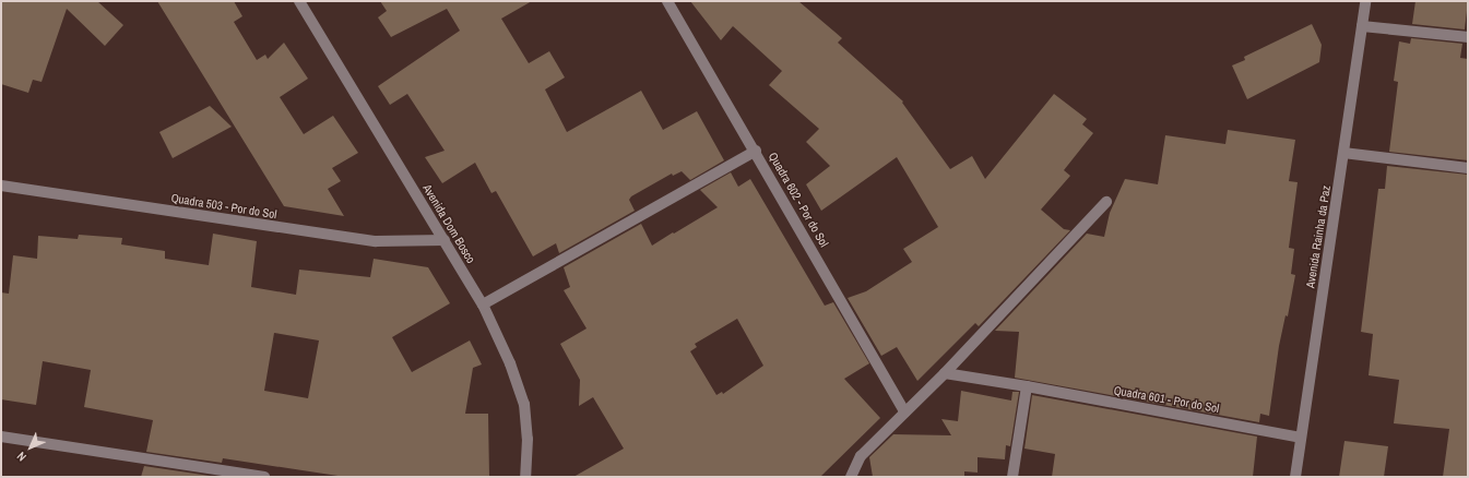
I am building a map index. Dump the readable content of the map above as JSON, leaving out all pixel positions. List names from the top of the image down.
{
  "streets": {
    "street": [
      "Quadra 602 - Por do Sol",
      "Quadra 503 - Por do Sol",
      "Avenida Dom Bosco",
      "Avenida Rainha da Paz",
      "Quadra 601 - Por do Sol"
    ]
  },
  "crossings": [
    ["Quadra 503 - Por do Sol", "Avenida Dom Bosco"],
    ["Avenida Rainha da Paz", "Quadra 601 - Por do Sol"]
  ],
  "north": "bottom left"
}
